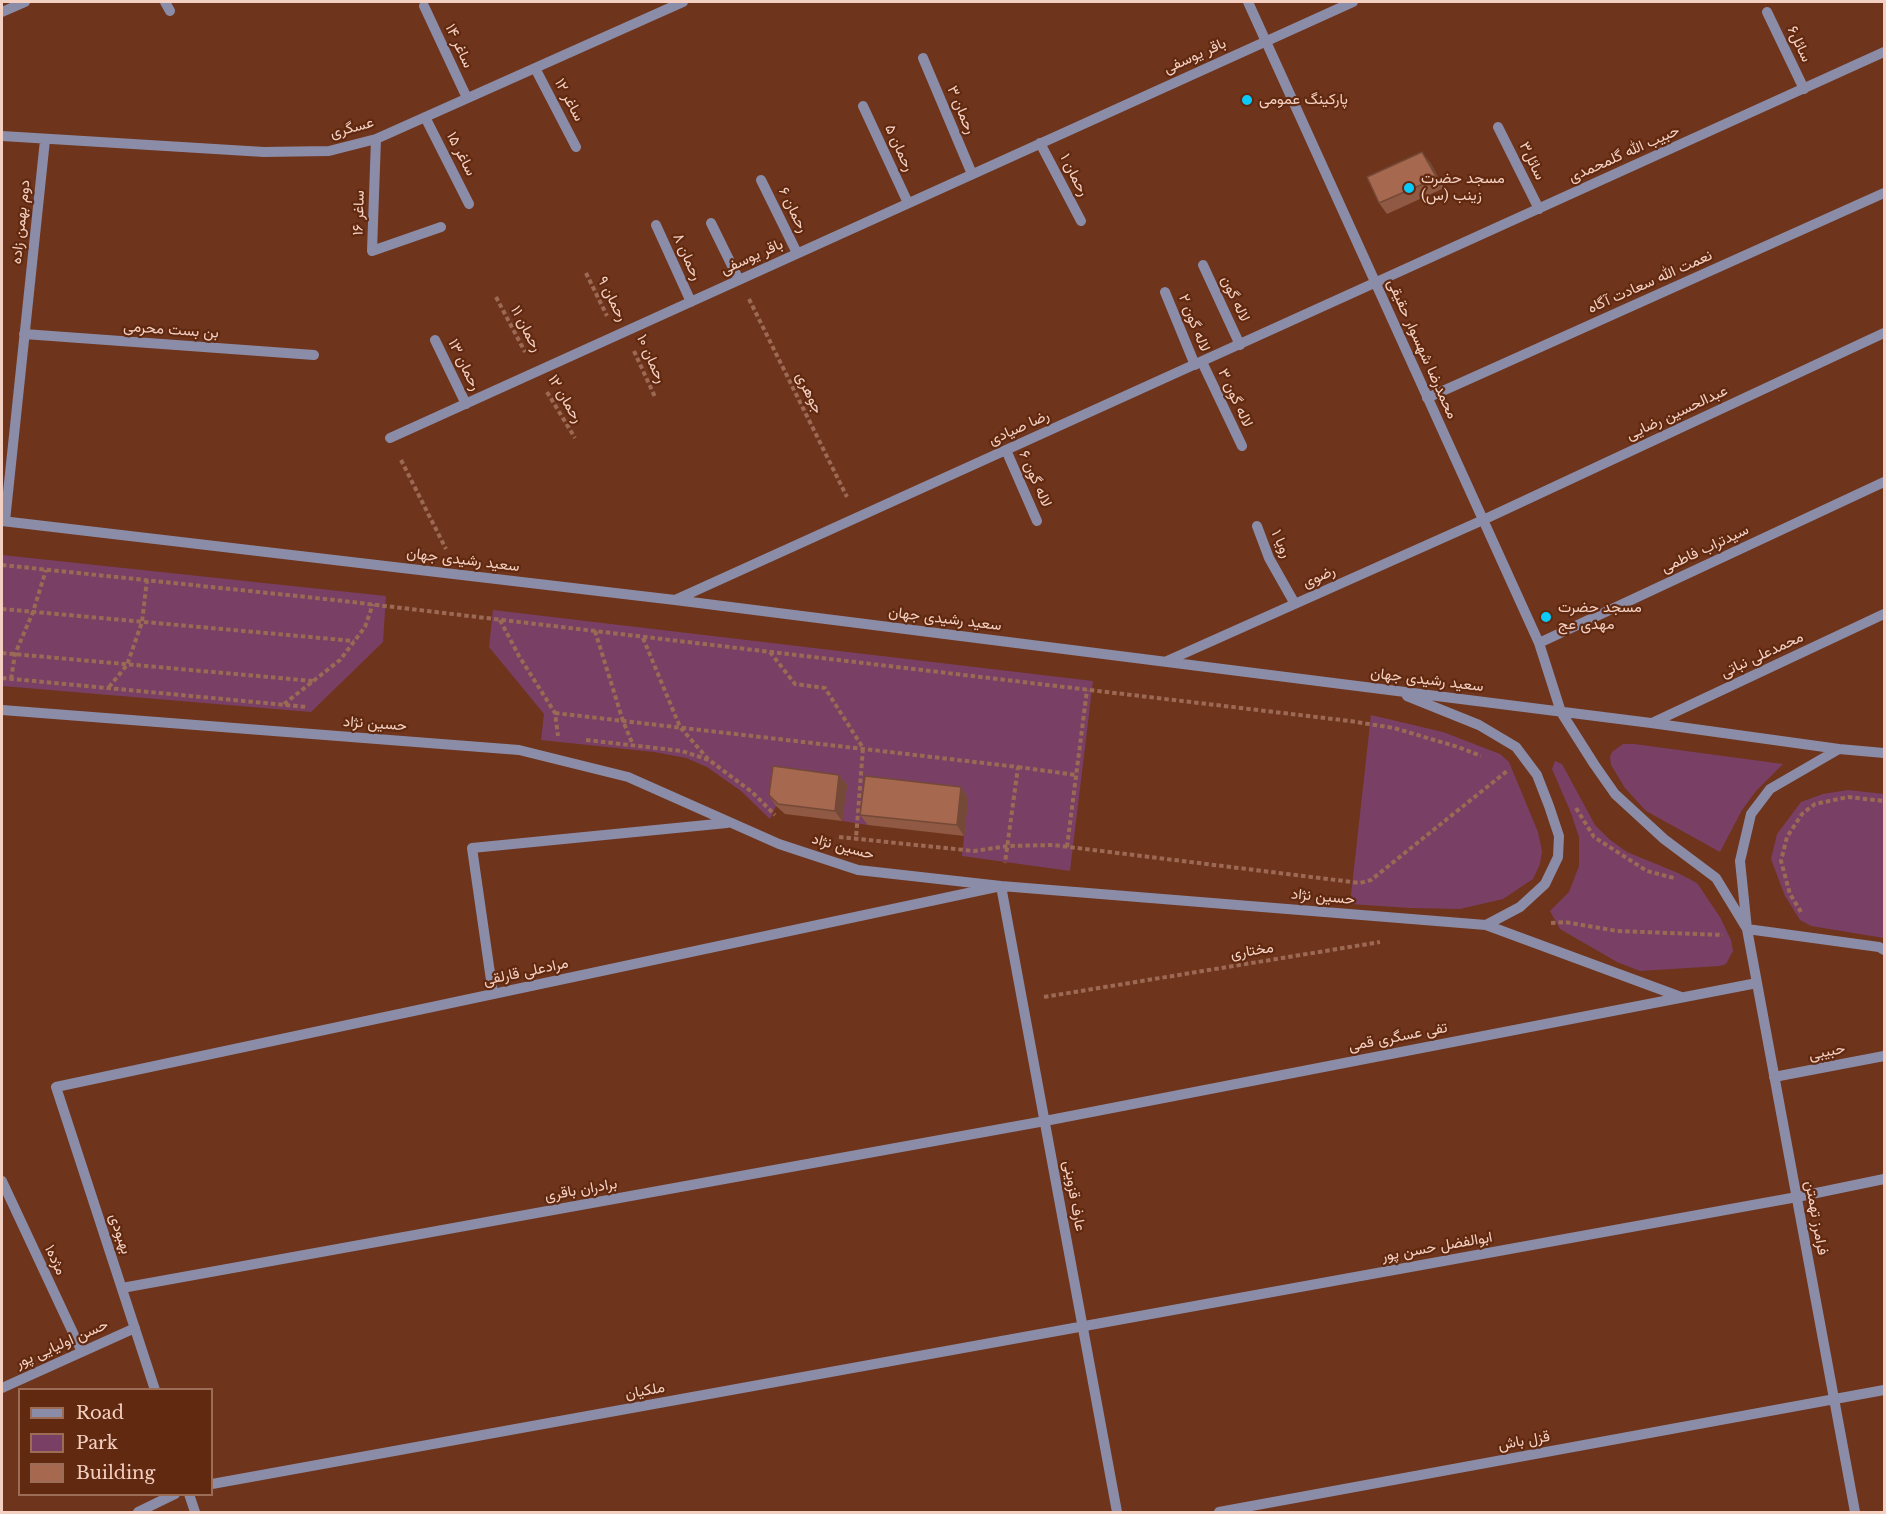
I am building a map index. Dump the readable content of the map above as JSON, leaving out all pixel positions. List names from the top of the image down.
{
  "streets": {
    "street": [
      "سائل۶",
      "ساغر ۱۴",
      "باقر یوسفی",
      "ساغر ۱۲",
      "رحمان ۳",
      "عسگری",
      "رحمان ۵",
      "ساغر ۱۵",
      "حبیب الله گلمحمدی",
      "سائل۳",
      "رحمان ۱",
      "رحمان ۶",
      "ساغر ۱۶",
      "دوم بهمن زاده",
      "رحمان ۸",
      "نعمت الله سعادت آگاه",
      "لاله گون",
      "لاله گون ۲",
      "بن بست محرمی",
      "محمدرضا شهسوار حقیقی",
      "رحمان ۱۳",
      "لاله گون ۳",
      "عبدالحسین رضایی",
      "رضا صیادی",
      "لاله گون ۶",
      "رویا ۱",
      "سیدتراب فاطمی",
      "سعید رشیدی جهان",
      "رضوی",
      "محمدعلی نباتی",
      "حسین نژاد",
      "مرادعلی قارلقی",
      "تفی عسگری قمی",
      "حبیبی",
      "برادران باقری",
      "عارف قزوینی",
      "فرامرز تهمتن",
      "بهبودی",
      "ابوالفضل حسن پور",
      "مژده۱",
      "حسن اولیایی پور",
      "ملکیان",
      "قزل باش"
    ],
    "path": [
      "رحمان ۹",
      "رحمان ۱۱",
      "رحمان ۱۰",
      "جوهری",
      "رحمان ۱۲",
      "مختاری"
    ]
  },
  "crossings": [
    ["سائل۶", "حبیب الله گلمحمدی"],
    ["ساغر ۱۴", "عسگری"],
    ["باقر یوسفی", "رحمان ۳"],
    ["باقر یوسفی", "رحمان ۵"],
    ["باقر یوسفی", "رحمان ۱"],
    ["باقر یوسفی", "رحمان ۶"],
    ["باقر یوسفی", "رحمان ۸"],
    ["باقر یوسفی", "رحمان ۹"],
    ["باقر یوسفی", "رحمان ۱۱"],
    ["باقر یوسفی", "محمدرضا شهسوار حقیقی"],
    ["باقر یوسفی", "رحمان ۱۰"],
    ["باقر یوسفی", "رحمان ۱۳"],
    ["باقر یوسفی", "جوهری"],
    ["باقر یوسفی", "رحمان ۱۲"],
    ["ساغر ۱۲", "عسگری"],
    ["عسگری", "ساغر ۱۵"],
    ["عسگری", "ساغر ۱۶"],
    ["عسگری", "دوم بهمن زاده"],
    ["حبیب الله گلمحمدی", "سائل۳"],
    ["حبیب الله گلمحمدی", "محمدرضا شهسوار حقیقی"],
    ["حبیب الله گلمحمدی", "رضا صیادی"],
    ["دوم بهمن زاده", "بن بست محرمی"],
    ["دوم بهمن زاده", "سعید رشیدی جهان"],
    ["نعمت الله سعادت آگاه", "محمدرضا شهسوار حقیقی"],
    ["رحمان ۹", "رحمان ۱۰"],
    ["لاله گون", "رضا صیادی"],
    ["لاله گون ۲", "لاله گون ۳"],
    ["لاله گون ۲", "رضا صیادی"],
    ["رحمان ۱۱", "رحمان ۱۲"],
    ["محمدرضا شهسوار حقیقی", "عبدالحسین رضایی"],
    ["محمدرضا شهسوار حقیقی", "رضا صیادی"],
    ["محمدرضا شهسوار حقیقی", "سیدتراب فاطمی"],
    ["محمدرضا شهسوار حقیقی", "سعید رشیدی جهان"],
    ["محمدرضا شهسوار حقیقی", "رضوی"],
    ["محمدرضا شهسوار حقیقی", "فرامرز تهمتن"],
    ["جوهری", "رضا صیادی"],
    ["لاله گون ۳", "رضا صیادی"],
    ["عبدالحسین رضایی", "رضوی"],
    ["رضا صیادی", "لاله گون ۶"],
    ["رضا صیادی", "سعید رشیدی جهان"],
    ["رویا ۱", "رضوی"],
    ["سعید رشیدی جهان", "رضوی"],
    ["سعید رشیدی جهان", "محمدعلی نباتی"],
    ["سعید رشیدی جهان", "فرامرز تهمتن"],
    ["حسین نژاد", "مرادعلی قارلقی"],
    ["حسین نژاد", "تفی عسگری قمی"],
    ["حسین نژاد", "عارف قزوینی"],
    ["مختاری", "عارف قزوینی"],
    ["مرادعلی قارلقی", "عارف قزوینی"],
    ["مرادعلی قارلقی", "بهبودی"],
    ["تفی عسگری قمی", "برادران باقری"],
    ["تفی عسگری قمی", "عارف قزوینی"],
    ["تفی عسگری قمی", "فرامرز تهمتن"],
    ["حبیبی", "فرامرز تهمتن"],
    ["برادران باقری", "عارف قزوینی"],
    ["برادران باقری", "بهبودی"],
    ["عارف قزوینی", "ابوالفضل حسن پور"],
    ["عارف قزوینی", "ملکیان"],
    ["فرامرز تهمتن", "ابوالفضل حسن پور"],
    ["فرامرز تهمتن", "قزل باش"],
    ["بهبودی", "حسن اولیایی پور"],
    ["ابوالفضل حسن پور", "ملکیان"],
    ["مژده۱", "حسن اولیایی پور"]
  ],
  "places": ["پارکینگ عمومی", "مسجد حضرت زینب (س)", "مسجد حضرت مهدی عج"],
  "legend": ["Road", "Park", "Building"]
}
